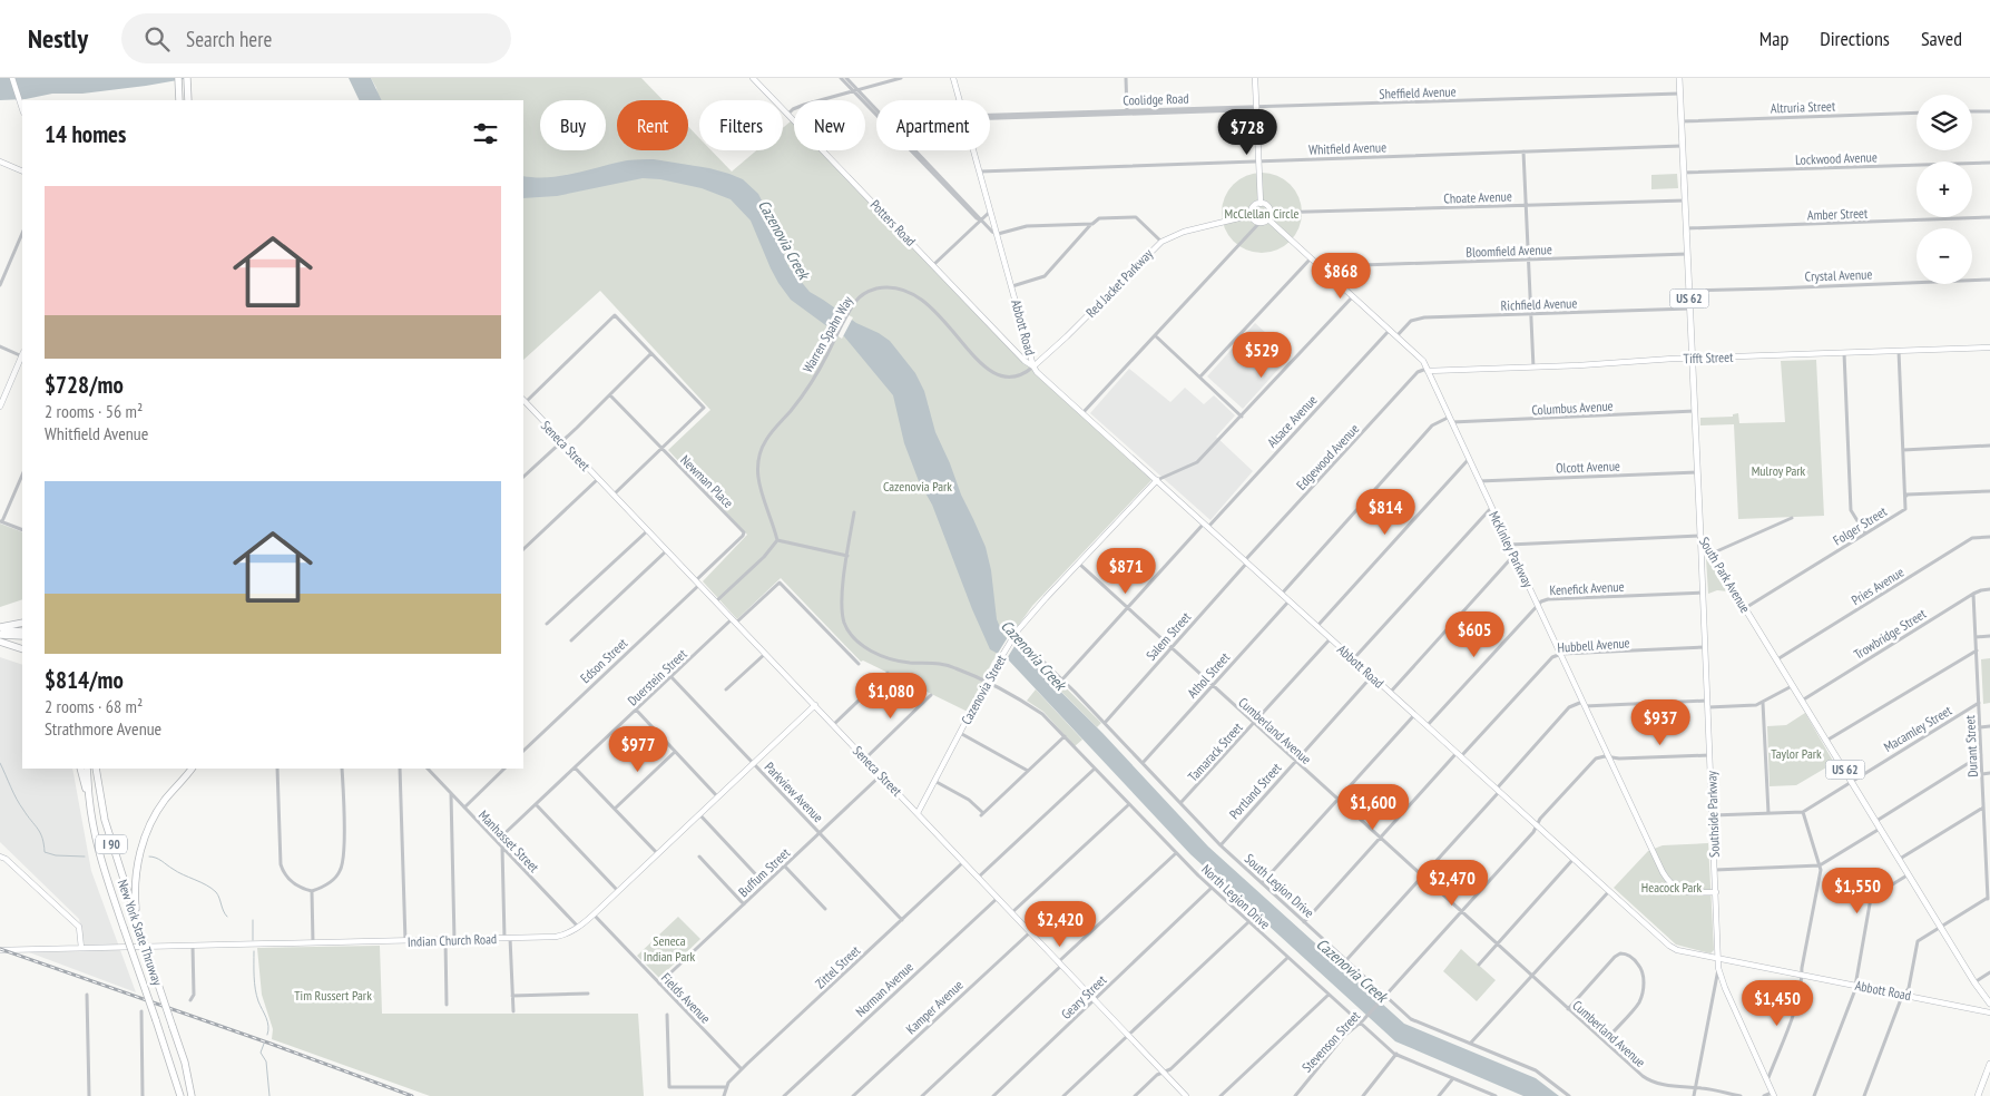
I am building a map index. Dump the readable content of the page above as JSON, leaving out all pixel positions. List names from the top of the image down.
{
  "streets": {
    "highway": ["I 90", "New York State Thruway"],
    "main road": ["US 62", "South Park Avenue"],
    "street": [
      "Sheffield Avenue",
      "Coolidge Road",
      "Altruria Street",
      "Whitfield Avenue",
      "Lockwood Avenue",
      "Choate Avenue",
      "Amber Street",
      "Potters Road",
      "Bloomfield Avenue",
      "Crystal Avenue",
      "Red Jacket Parkway",
      "Richfield Avenue",
      "Abbott Road",
      "Warren Spahn Way",
      "Tifft Street",
      "Columbus Avenue",
      "Alsace Avenue",
      "Seneca Street",
      "Edgewood Avenue",
      "Olcott Avenue",
      "Newman Place",
      "Folger Street",
      "McKinley Parkway",
      "Pries Avenue",
      "Kenefick Avenue",
      "Trowbridge Street",
      "Salem Street",
      "Hubbell Avenue",
      "Edson Street",
      "Athol Street",
      "Duerstein Street",
      "Cazenovia Street",
      "Macamley Street",
      "Cumberland Avenue",
      "Durant Street",
      "Tamarack Street",
      "Portland Street",
      "Parkview Avenue",
      "Southside Parkway",
      "Manhasset Street",
      "Buffum Street",
      "South Legion Drive",
      "North Legion Drive",
      "Indian Church Road",
      "Zittel Street",
      "Norman Avenue",
      "Geary Street",
      "Fields Avenue",
      "Kamper Avenue",
      "Stevenson Street"
    ]
  },
  "crossings": [
    ["Sheffield Avenue", "Coolidge Road"],
    ["Sheffield Avenue", "South Park Avenue"],
    ["Altruria Street", "South Park Avenue"],
    ["Whitfield Avenue", "Abbott Road"],
    ["Whitfield Avenue", "South Park Avenue"],
    ["Lockwood Avenue", "South Park Avenue"],
    ["Choate Avenue", "Red Jacket Parkway"],
    ["Choate Avenue", "McKinley Parkway"],
    ["Choate Avenue", "South Park Avenue"],
    ["Amber Street", "South Park Avenue"],
    ["Potters Road", "Red Jacket Parkway"],
    ["Potters Road", "Abbott Road"],
    ["Potters Road", "Warren Spahn Way"],
    ["Bloomfield Avenue", "McKinley Parkway"],
    ["Bloomfield Avenue", "South Park Avenue"],
    ["Crystal Avenue", "South Park Avenue"],
    ["Red Jacket Parkway", "Abbott Road"],
    ["Red Jacket Parkway", "Warren Spahn Way"],
    ["Red Jacket Parkway", "McKinley Parkway"],
    ["Richfield Avenue", "McKinley Parkway"],
    ["Richfield Avenue", "South Park Avenue"],
    ["Abbott Road", "Warren Spahn Way"],
    ["Abbott Road", "Alsace Avenue"],
    ["Abbott Road", "Edgewood Avenue"],
    ["Abbott Road", "Kenefick Avenue"],
    ["Abbott Road", "Salem Street"],
    ["Abbott Road", "Hubbell Avenue"],
    ["Abbott Road", "Athol Street"],
    ["Abbott Road", "Cazenovia Street"],
    ["Abbott Road", "Tamarack Street"],
    ["Abbott Road", "Portland Street"],
    ["Abbott Road", "Southside Parkway"],
    ["Abbott Road", "Stevenson Street"],
    ["Tifft Street", "Edgewood Avenue"],
    ["Tifft Street", "McKinley Parkway"],
    ["Tifft Street", "South Park Avenue"],
    ["Columbus Avenue", "McKinley Parkway"],
    ["Columbus Avenue", "South Park Avenue"],
    ["Alsace Avenue", "McKinley Parkway"],
    ["Alsace Avenue", "Cumberland Avenue"],
    ["Alsace Avenue", "South Legion Drive"],
    ["Seneca Street", "Newman Place"],
    ["Seneca Street", "Edson Street"],
    ["Seneca Street", "Duerstein Street"],
    ["Seneca Street", "Cazenovia Street"],
    ["Seneca Street", "Buffum Street"],
    ["Seneca Street", "Indian Church Road"],
    ["Seneca Street", "Zittel Street"],
    ["Seneca Street", "Norman Avenue"],
    ["Seneca Street", "Geary Street"],
    ["Seneca Street", "Kamper Avenue"],
    ["Edgewood Avenue", "McKinley Parkway"],
    ["Edgewood Avenue", "Salem Street"],
    ["Olcott Avenue", "McKinley Parkway"],
    ["Olcott Avenue", "South Park Avenue"],
    ["Newman Place", "Edson Street"],
    ["Folger Street", "South Park Avenue"],
    ["McKinley Parkway", "Kenefick Avenue"],
    ["McKinley Parkway", "Hubbell Avenue"],
    ["McKinley Parkway", "Southside Parkway"],
    ["McKinley Parkway", "Stevenson Street"],
    ["South Park Avenue", "Pries Avenue"],
    ["South Park Avenue", "Trowbridge Street"],
    ["South Park Avenue", "Macamley Street"],
    ["South Park Avenue", "Southside Parkway"],
    ["Kenefick Avenue", "Southside Parkway"],
    ["Trowbridge Street", "Durant Street"],
    ["Salem Street", "Cumberland Avenue"],
    ["Salem Street", "South Legion Drive"],
    ["Hubbell Avenue", "Cumberland Avenue"],
    ["Hubbell Avenue", "Southside Parkway"],
    ["Hubbell Avenue", "South Legion Drive"],
    ["Athol Street", "Cumberland Avenue"],
    ["Athol Street", "South Legion Drive"],
    ["Duerstein Street", "Parkview Avenue"],
    ["Duerstein Street", "Manhasset Street"],
    ["Cazenovia Street", "Cumberland Avenue"],
    ["Cazenovia Street", "South Legion Drive"],
    ["Cazenovia Street", "North Legion Drive"],
    ["Macamley Street", "Durant Street"],
    ["Cumberland Avenue", "Tamarack Street"],
    ["Cumberland Avenue", "Portland Street"],
    ["Cumberland Avenue", "Stevenson Street"],
    ["Tamarack Street", "South Legion Drive"],
    ["Portland Street", "South Legion Drive"],
    ["Parkview Avenue", "Buffum Street"],
    ["Parkview Avenue", "Indian Church Road"],
    ["Parkview Avenue", "Zittel Street"],
    ["Manhasset Street", "Indian Church Road"],
    ["Buffum Street", "Fields Avenue"],
    ["South Legion Drive", "Stevenson Street"],
    ["North Legion Drive", "Geary Street"],
    ["North Legion Drive", "Stevenson Street"],
    ["Indian Church Road", "Fields Avenue"],
    ["Zittel Street", "Fields Avenue"]
  ],
  "water": ["Cazenovia Creek"],
  "parks": [
    "McClellan Circle",
    "Mulroy Park",
    "Cazenovia Park",
    "Taylor Park",
    "Heacock Park",
    "Seneca Indian Park",
    "Tim Russert Park"
  ],
  "page": {
    "header": "Nestly",
    "search": "Search here",
    "nav": ["Map", "Directions", "Saved"],
    "map_buttons": ["+", "−"],
    "chip": [
      "Buy",
      "Rent",
      "Filters",
      "New",
      "Apartment"
    ],
    "heading": "14 homes",
    "price": [
      "$728",
      "$868",
      "$529",
      "$814",
      "$871",
      "$605",
      "$1,080",
      "$937",
      "$977",
      "$1,600",
      "$2,470",
      "$1,550",
      "$2,420",
      "$1,450"
    ],
    "list": [
      {
        "name": "$728/mo",
        "note": "2 rooms · 56 m² · Whitfield Avenue"
      },
      {
        "name": "$814/mo",
        "note": "2 rooms · 68 m² · Strathmore Avenue"
      }
    ]
  }
}
